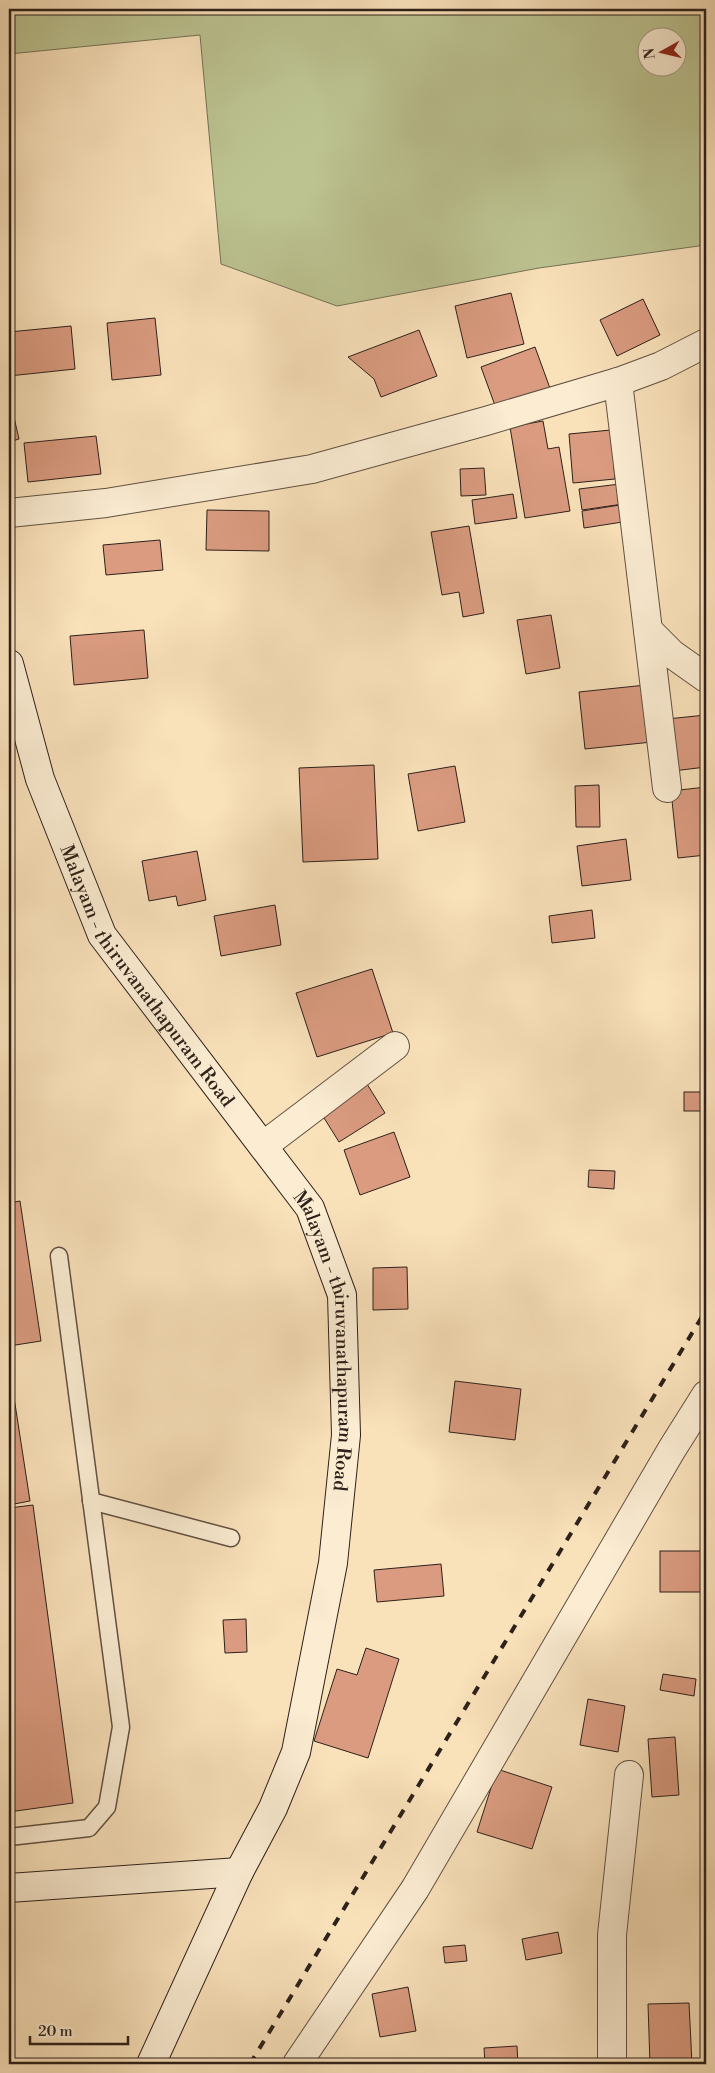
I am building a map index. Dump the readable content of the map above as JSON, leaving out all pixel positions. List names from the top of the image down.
{
  "streets": {
    "street": ["Malayam - thiruvanathapuram Road"]
  },
  "scale_bar": "20 m",
  "north": "left"
}
